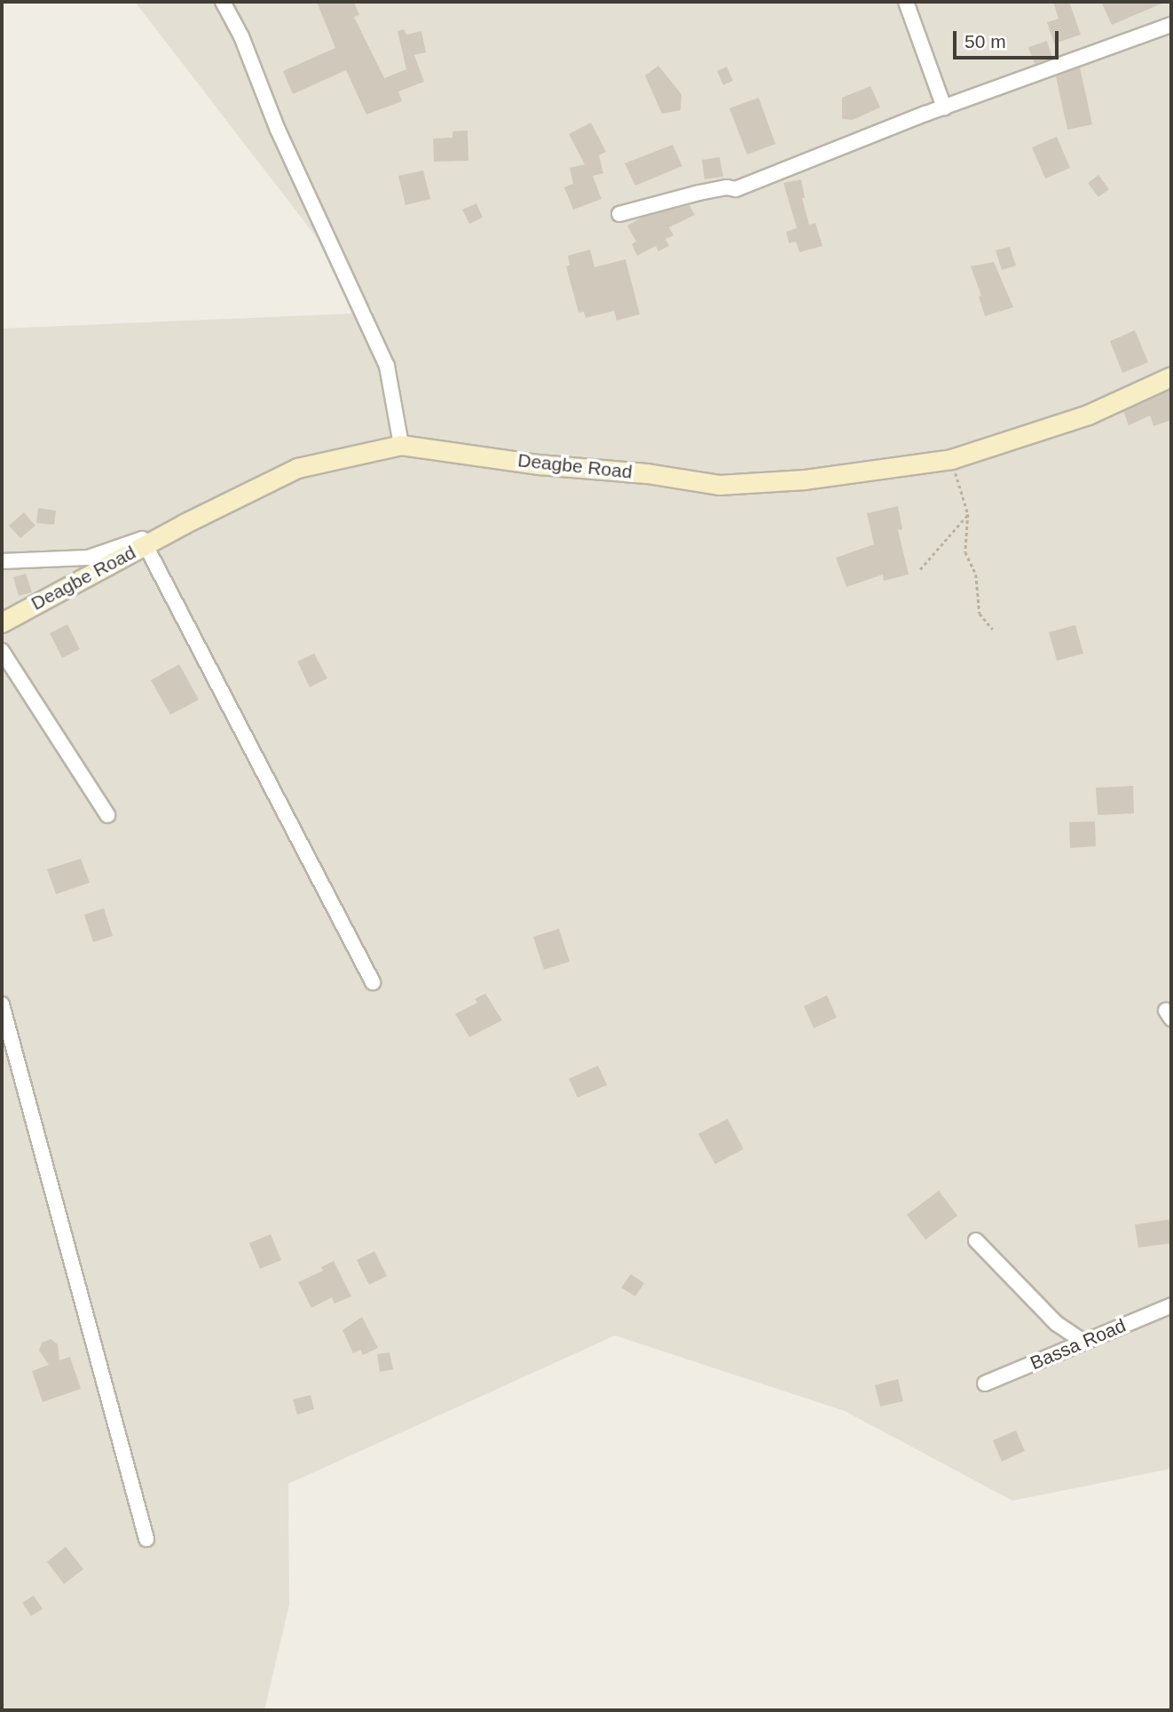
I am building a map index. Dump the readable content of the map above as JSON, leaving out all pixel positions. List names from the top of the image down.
{
  "streets": {
    "street": ["Deagbe Road", "Bassa Road"]
  },
  "scale_bar": "50 m"
}
